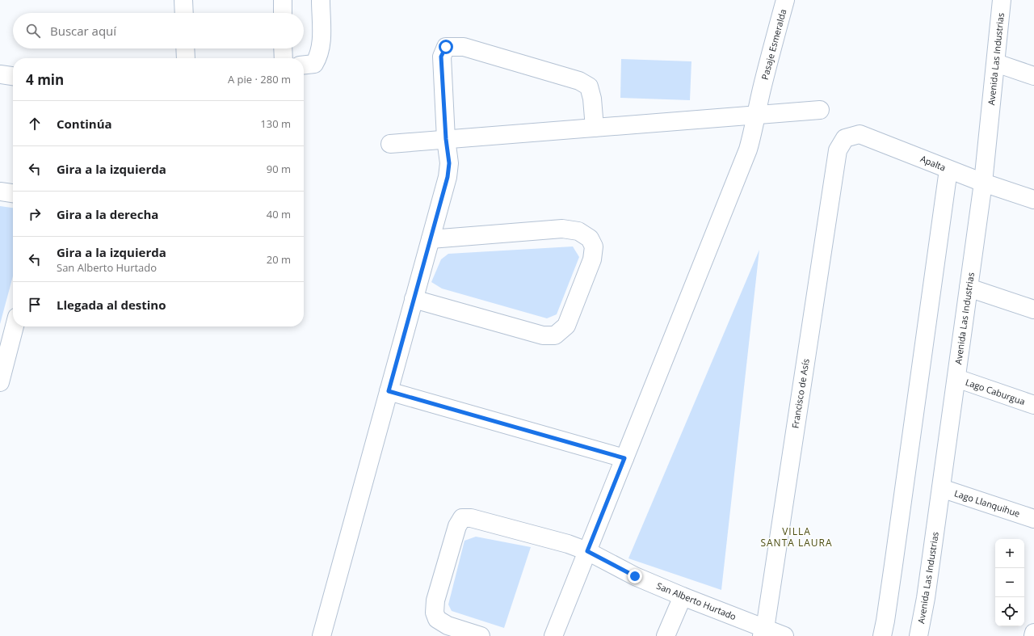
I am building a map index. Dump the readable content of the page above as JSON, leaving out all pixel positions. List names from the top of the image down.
{
  "streets": {
    "street": [
      "Pasaje Esmeralda",
      "Avenida Las Industrias",
      "Apalta",
      "Lago Caburgua",
      "Francisco de Asís",
      "Lago Llanquihue",
      "San Alberto Hurtado"
    ]
  },
  "crossings": [
    ["Pasaje Esmeralda", "San Alberto Hurtado"],
    ["Avenida Las Industrias", "Apalta"],
    ["Avenida Las Industrias", "Lago Caburgua"],
    ["Avenida Las Industrias", "Lago Llanquihue"],
    ["Apalta", "Francisco de Asís"],
    ["Francisco de Asís", "San Alberto Hurtado"]
  ],
  "districts": ["VILLA SANTA LAURA"],
  "page": {
    "search": "Buscar aquí",
    "heading": ["4 min", "A pie · 280 m"],
    "list": [
      ["Continúa", "130 m"],
      ["Gira a la izquierda", "90 m"],
      ["Gira a la derecha", "40 m"],
      ["Gira a la izquierda", "San Alberto Hurtado", "20 m"],
      "Llegada al destino"
    ],
    "map_buttons": ["+", "−"]
  }
}
